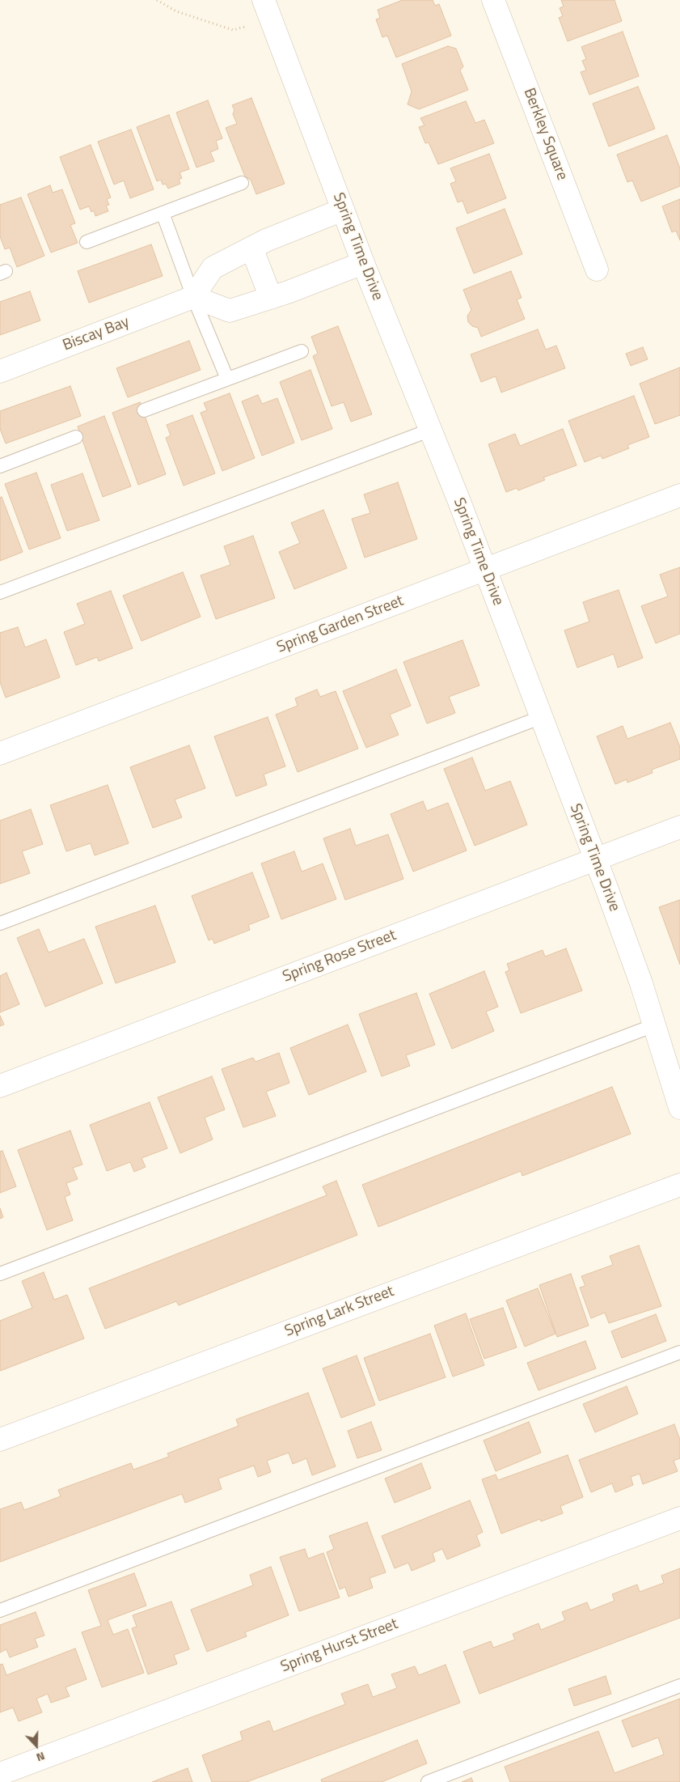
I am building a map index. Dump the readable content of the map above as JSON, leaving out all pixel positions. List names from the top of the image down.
{
  "streets": {
    "street": [
      "Berkley Square",
      "Spring Time Drive",
      "Biscay Bay",
      "Spring Garden Street",
      "Spring Rose Street",
      "Spring Lark Street",
      "Spring Hurst Street"
    ]
  },
  "crossings": [
    ["Spring Time Drive", "Spring Garden Street"],
    ["Spring Time Drive", "Spring Rose Street"]
  ],
  "north": "bottom"
}
